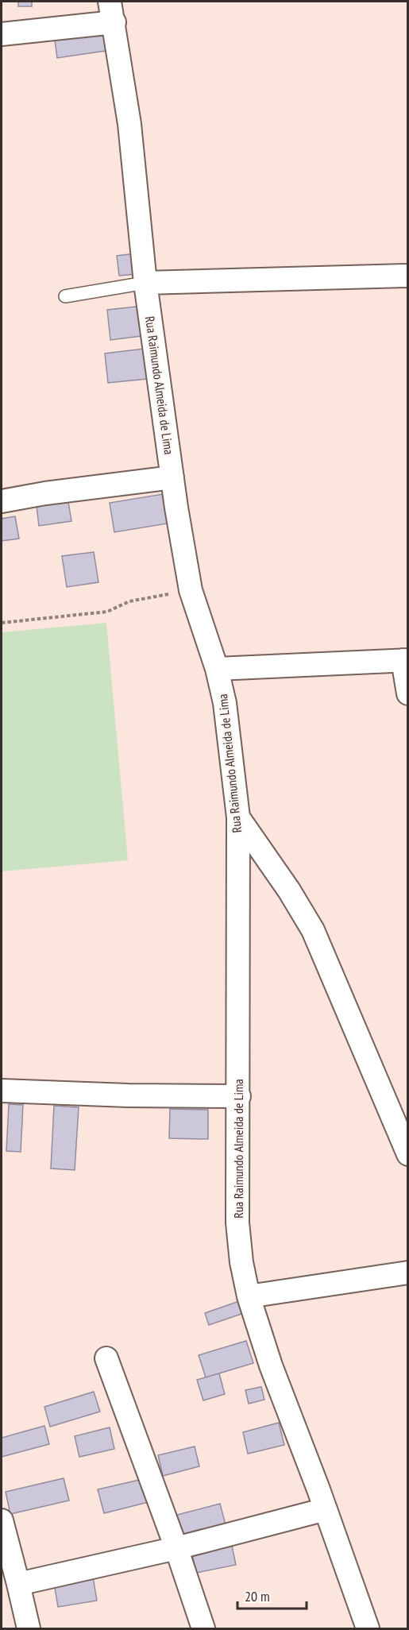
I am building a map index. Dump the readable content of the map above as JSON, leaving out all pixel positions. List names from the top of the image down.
{
  "streets": {
    "street": ["Rua Raimundo Almeida de Lima"]
  },
  "scale_bar": "20 m"
}
